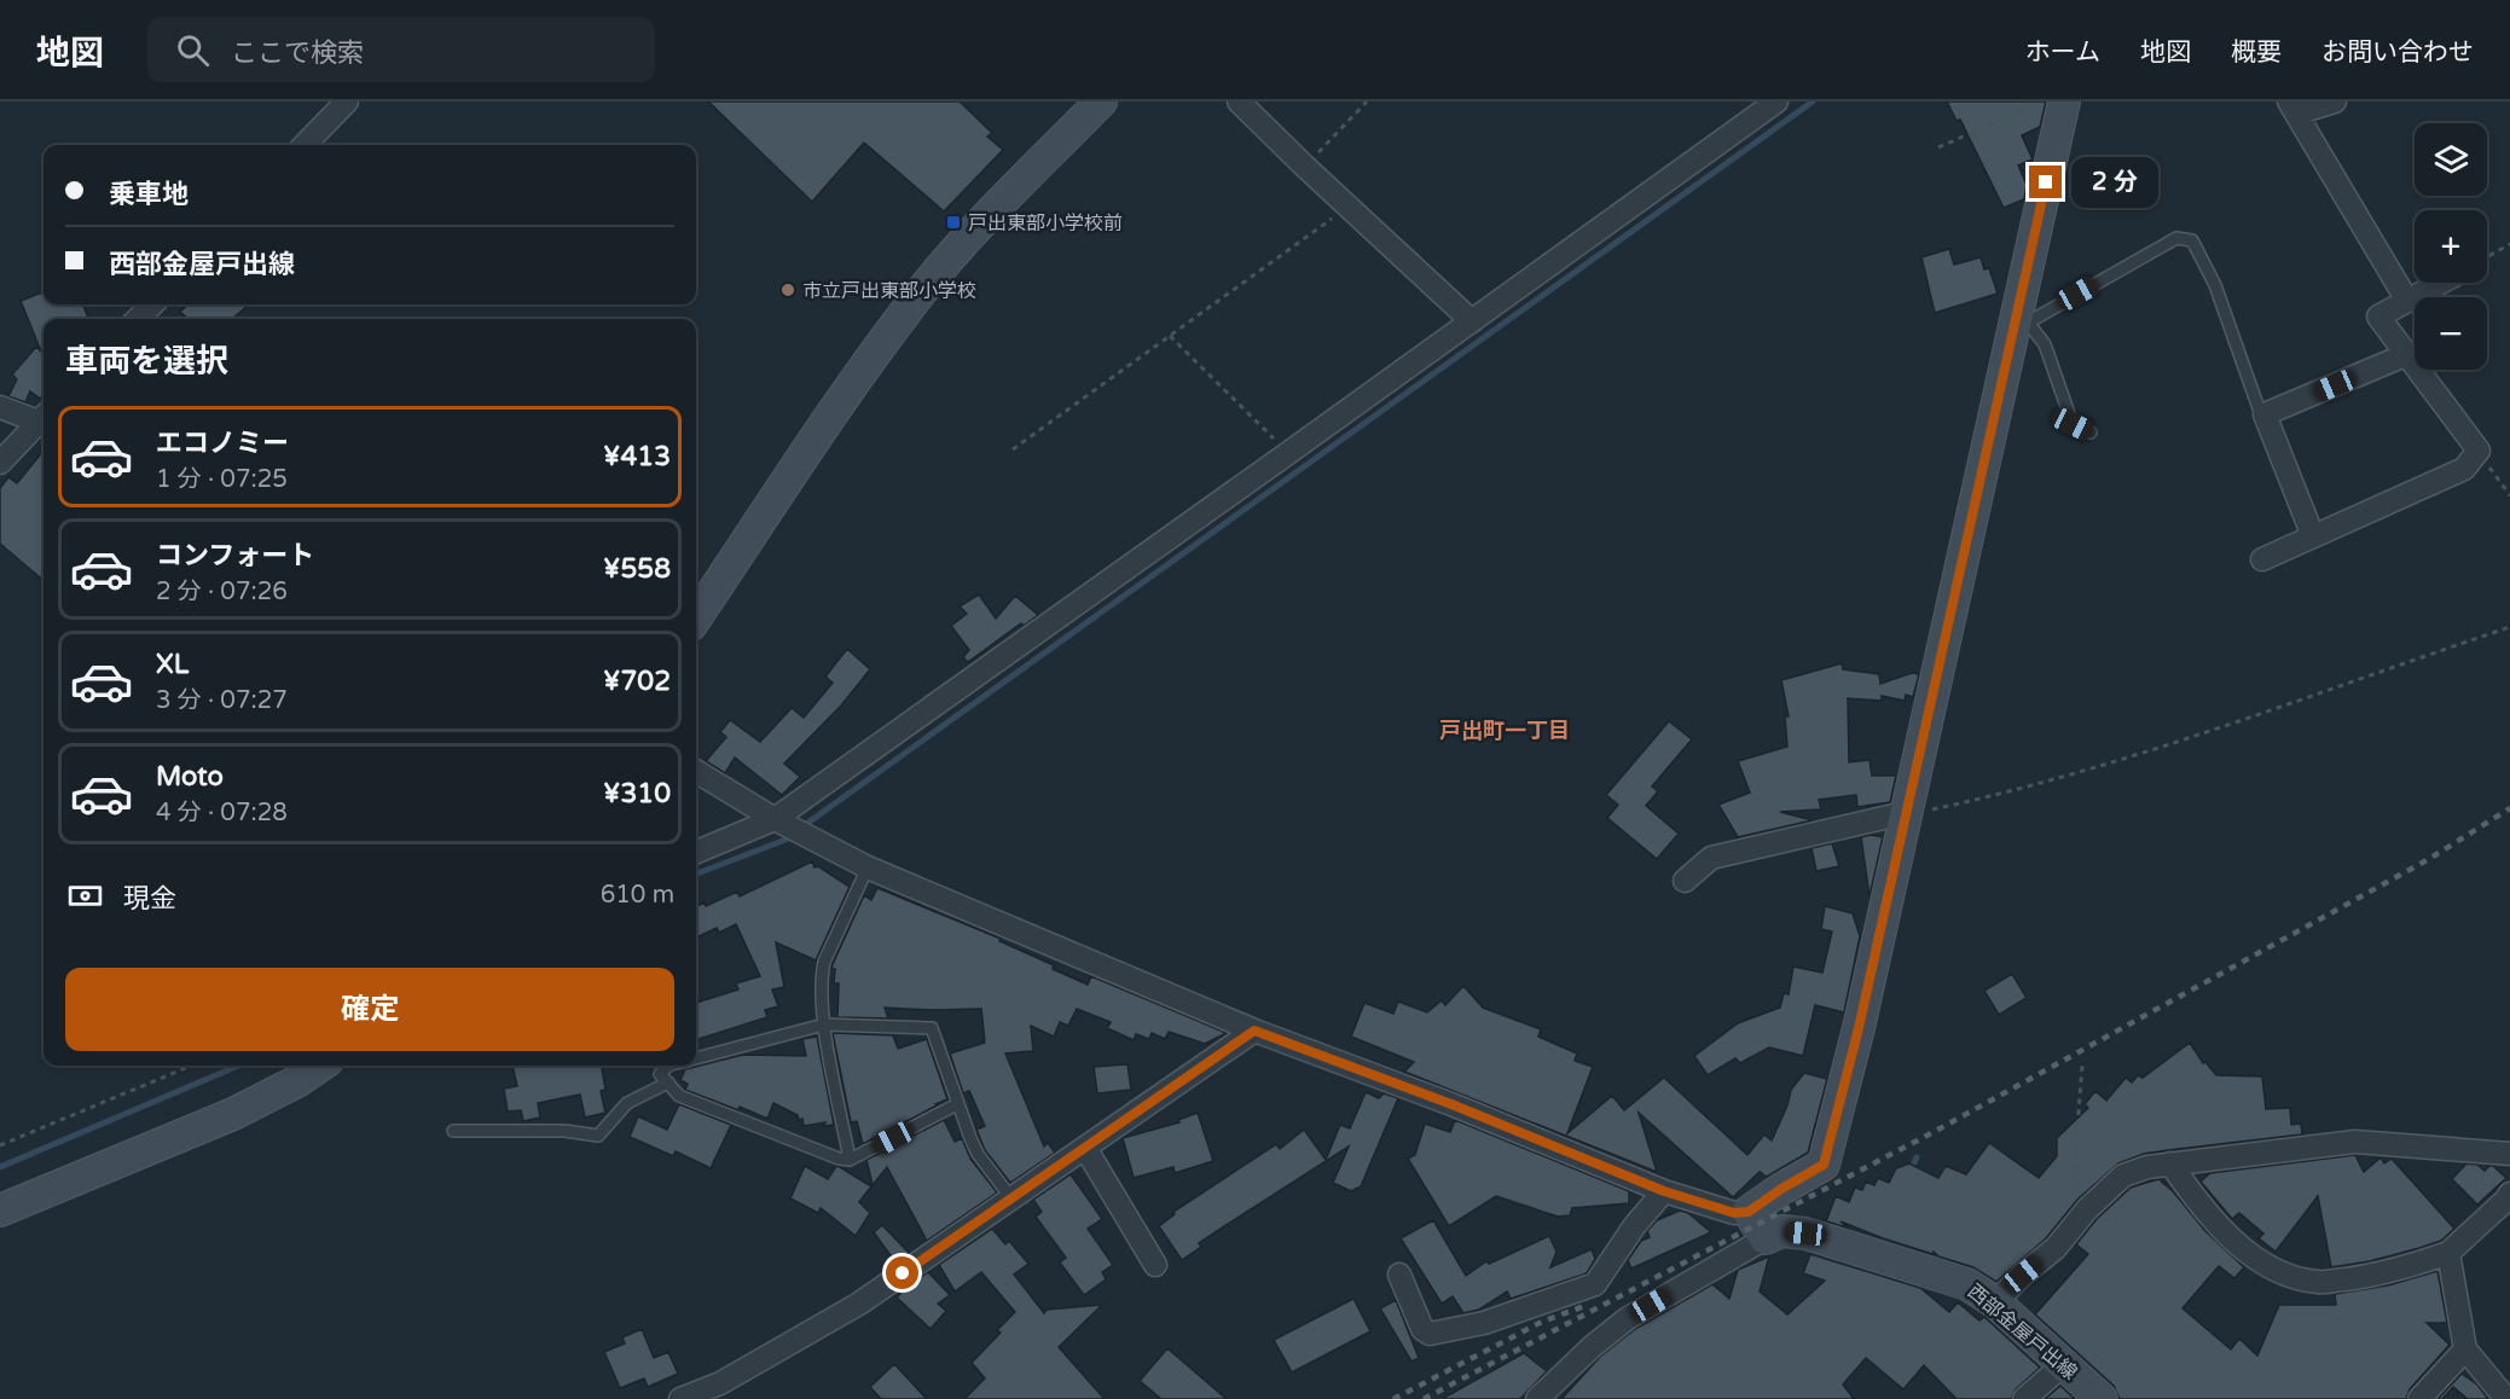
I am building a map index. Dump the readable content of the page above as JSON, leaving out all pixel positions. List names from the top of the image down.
{
  "streets": {
    "main road": ["西部金屋戸出線"]
  },
  "districts": ["戸出町一丁目"],
  "places": {
    "transit": ["戸出東部小学校前"],
    "other": ["市立戸出東部小学校"]
  },
  "page": {
    "header": "地図",
    "search": "ここで検索",
    "nav": [
      "ホーム",
      "地図",
      "概要",
      "お問い合わせ"
    ],
    "map_buttons": ["+", "−"],
    "banner": ["乗車地", "西部金屋戸出線"],
    "bubble": "2 分",
    "heading": "車両を選択",
    "list": [
      {
        "name": "エコノミー",
        "note": "1 分 · 07:25",
        "value": "¥413"
      },
      {
        "name": "コンフォート",
        "note": "2 分 · 07:26",
        "value": "¥558"
      },
      {
        "name": "XL",
        "note": "3 分 · 07:27",
        "value": "¥702"
      },
      {
        "name": "Moto",
        "note": "4 分 · 07:28",
        "value": "¥310"
      }
    ],
    "pay": ["現金", "610 m"],
    "buttons": "確定"
  }
}
